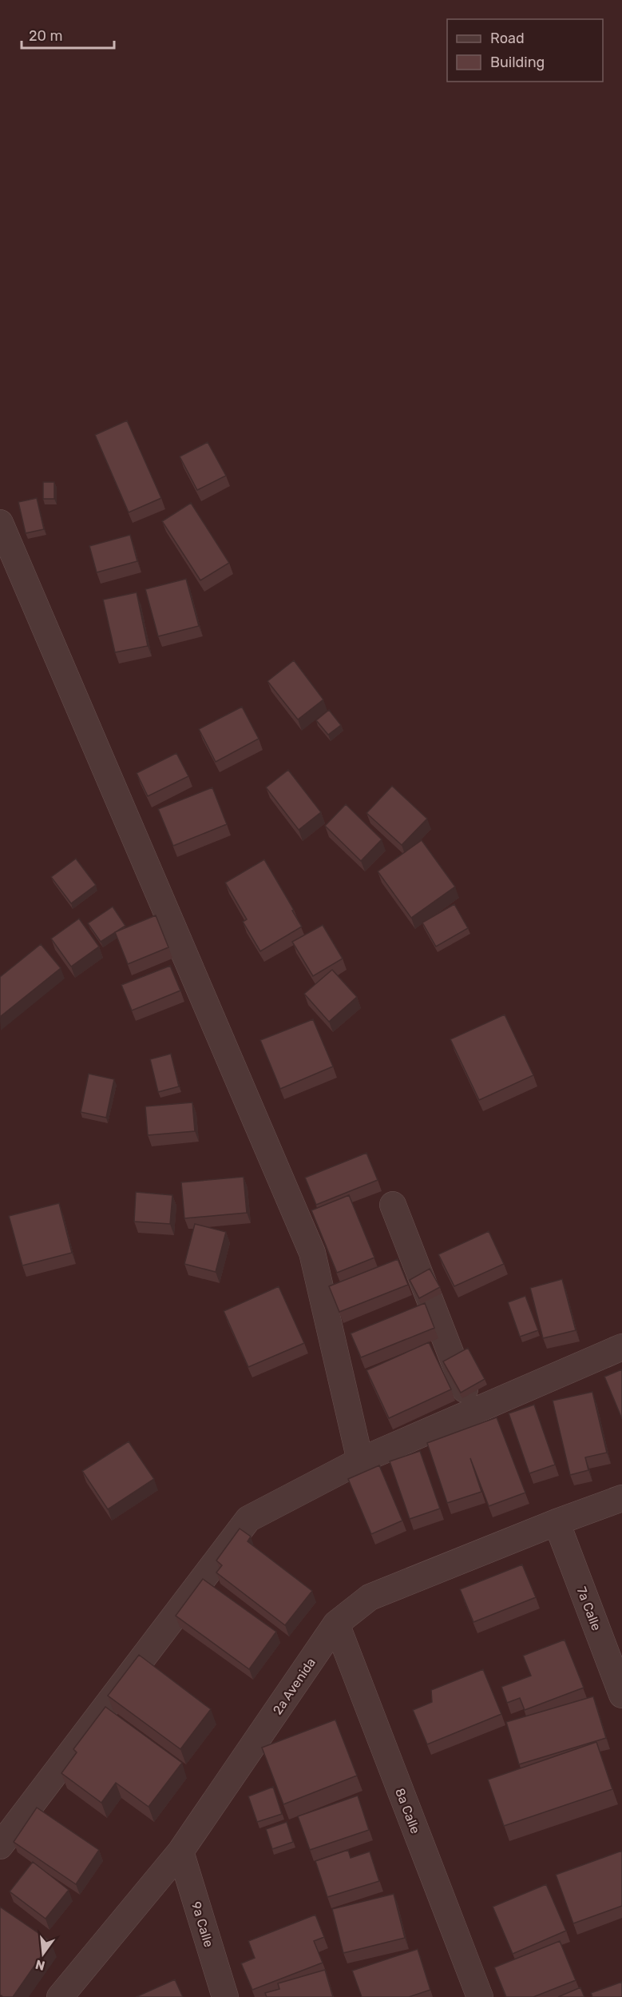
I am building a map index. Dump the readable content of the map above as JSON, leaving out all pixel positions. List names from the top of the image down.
{
  "streets": {
    "street": [
      "7a Calle",
      "2a Avenida",
      "8a Calle",
      "9a Calle"
    ]
  },
  "crossings": [
    ["7a Calle", "2a Avenida"],
    ["2a Avenida", "8a Calle"],
    ["2a Avenida", "9a Calle"]
  ],
  "legend": ["Road", "Building"],
  "scale_bar": "20 m",
  "north": "bottom"
}
